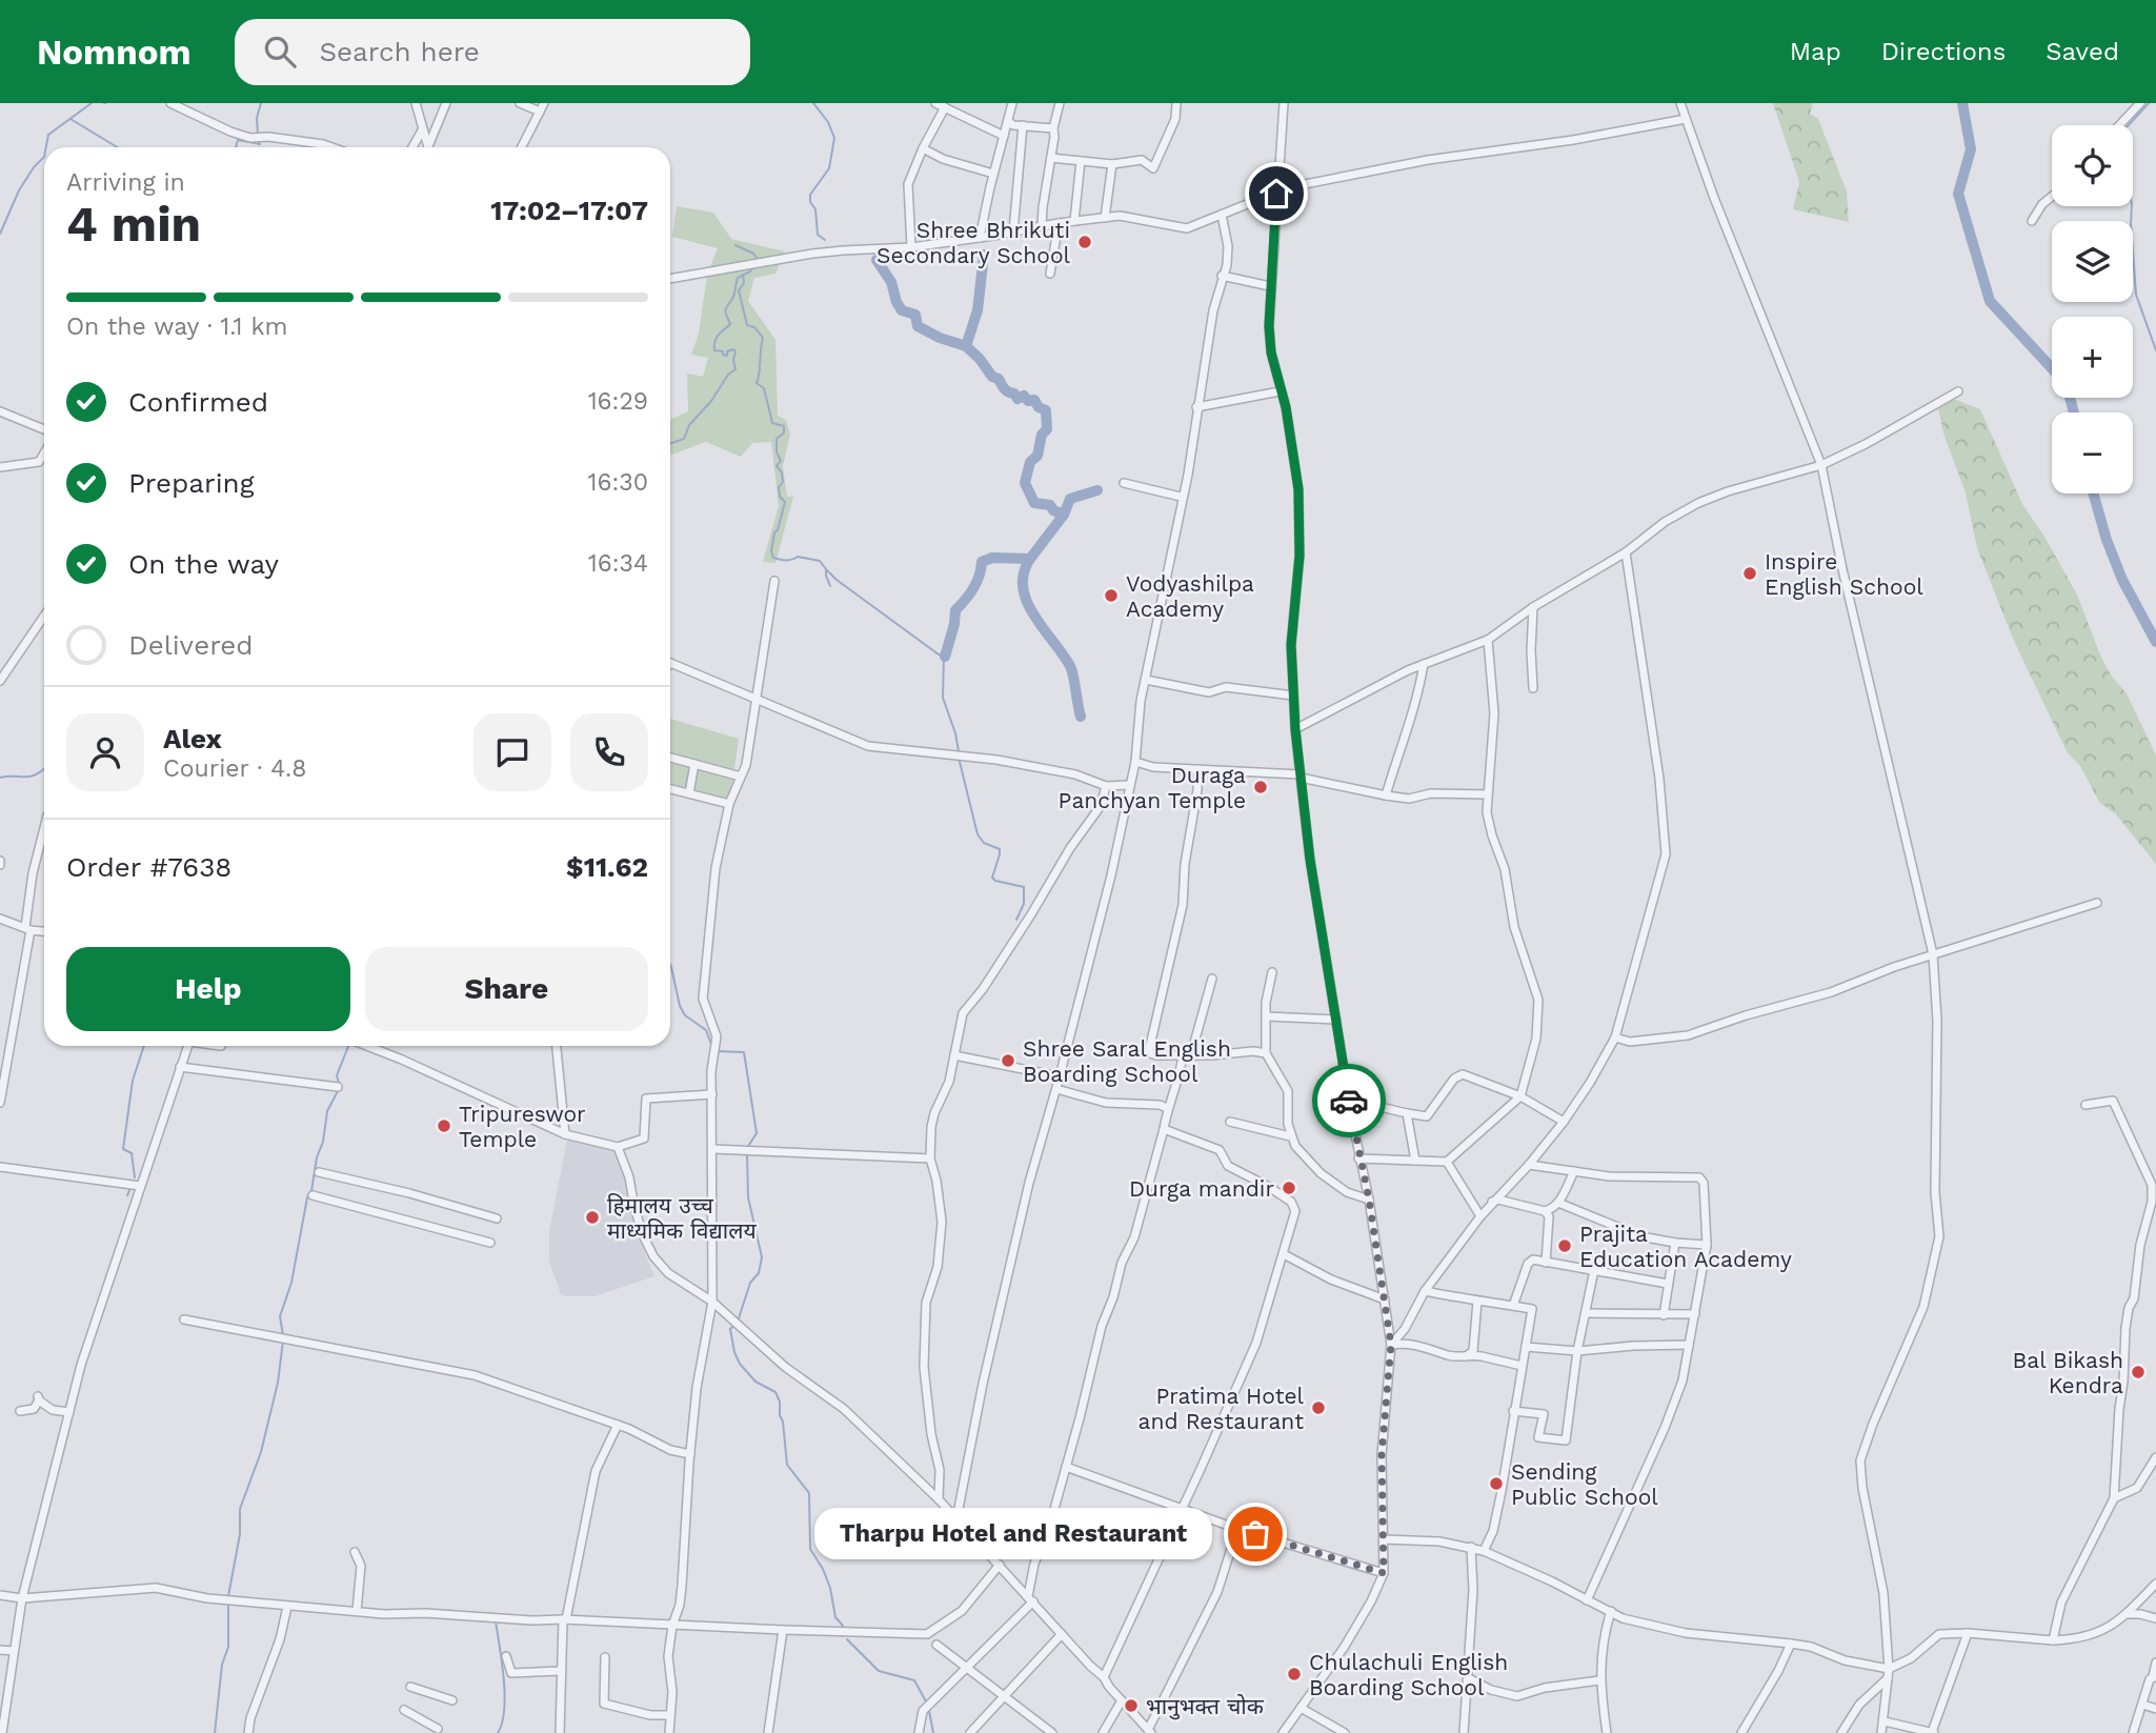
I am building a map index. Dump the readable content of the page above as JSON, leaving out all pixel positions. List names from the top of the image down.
{
  "places": [
    "Shree Bhrikuti Secondary School",
    "Inspire English School",
    "Vodyashilpa Academy",
    "Duraga Panchyan Temple",
    "Shree Saral English Boarding School",
    "Tripureswor Temple",
    "Durga mandir",
    "हिमालय उच्च माध्यमिक विद्यालय",
    "Prajita Education Academy",
    "Bal Bikash Kendra",
    "Pratima Hotel and Restaurant",
    "Sending Public School",
    "Tharpu Hotel and Restaurant",
    "Chulachuli English Boarding School",
    "भानुभक्त चोक"
  ],
  "page": {
    "header": "Nomnom",
    "search": "Search here",
    "nav": ["Map", "Directions", "Saved"],
    "map_buttons": ["+", "−"],
    "heading": ["4 min", "Arriving in", "17:02–17:07"],
    "panel": [
      "Alex",
      "Courier · 4.8",
      "Order #7638",
      "$11.62"
    ],
    "bar": "On the way · 1.1 km",
    "list": [
      ["Confirmed", "16:29"],
      ["Preparing", "16:30"],
      ["On the way", "16:34"],
      "Delivered"
    ],
    "buttons": ["Help", "Share"],
    "bubble": "Tharpu Hotel and Restaurant"
  }
}
